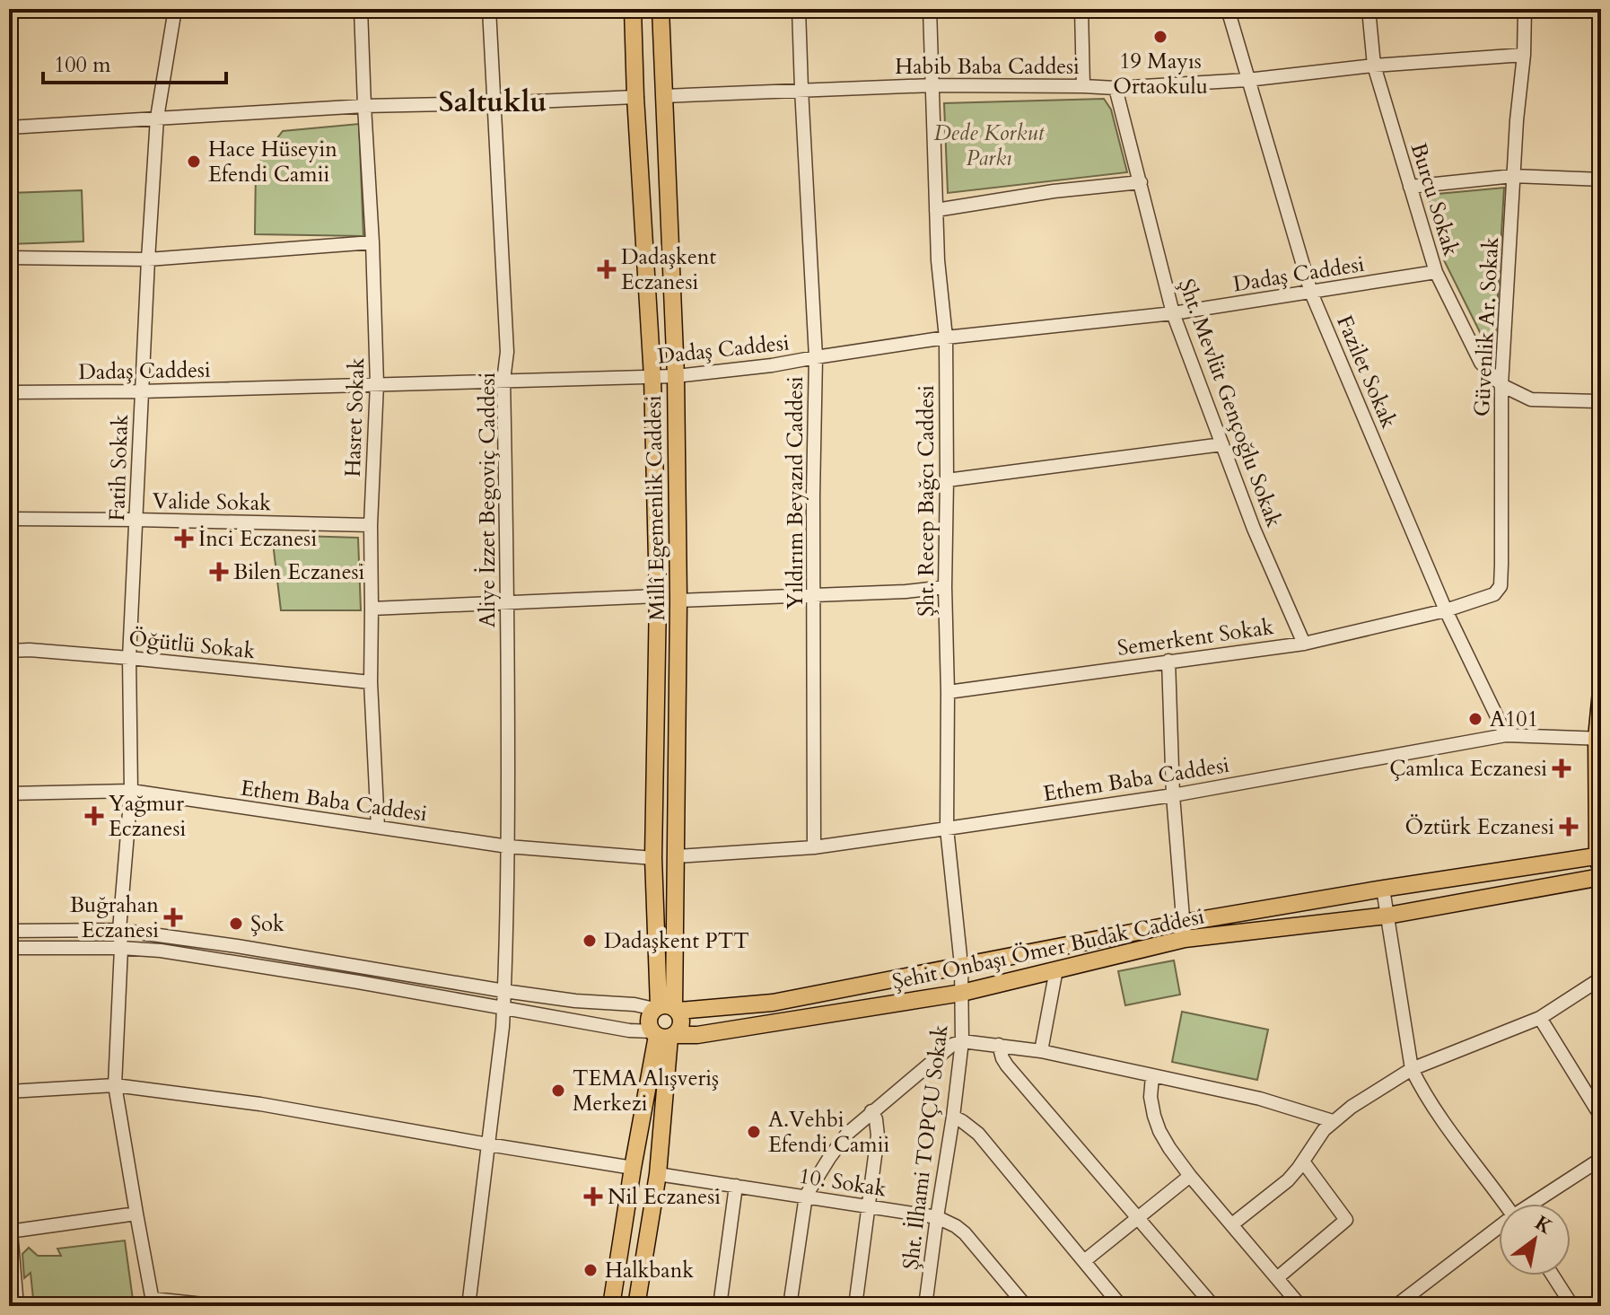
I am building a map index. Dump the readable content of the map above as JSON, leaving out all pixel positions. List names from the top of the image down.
{
  "streets": {
    "main road": ["Millî Egemenlik Caddesi", "Şehit Onbaşı Ömer Budak Caddesi"],
    "street": [
      "Habib Baba Caddesi",
      "Burcu Sokak",
      "Dadaş Caddesi",
      "Güvenlik Ar. Sokak",
      "Fazilet Sokak",
      "Şht. Mevlüt Gençoğlu Sokak",
      "Hasret Sokak",
      "Fatih Sokak",
      "Yıldırım Beyazıd Caddesi",
      "Aliye İzzet Begoviç Caddesi",
      "Şht. Recep Bağcı Caddesi",
      "Valide Sokak",
      "Semerkent Sokak",
      "Öğütlü Sokak",
      "Ethem Baba Caddesi",
      "Şht. İlhami TOPÇU Sokak",
      "10. Sokak"
    ]
  },
  "crossings": [
    ["Habib Baba Caddesi", "Burcu Sokak"],
    ["Habib Baba Caddesi", "Güvenlik Ar. Sokak"],
    ["Habib Baba Caddesi", "Fazilet Sokak"],
    ["Habib Baba Caddesi", "Şht. Mevlüt Gençoğlu Sokak"],
    ["Habib Baba Caddesi", "Yıldırım Beyazıd Caddesi"],
    ["Habib Baba Caddesi", "Şht. Recep Bağcı Caddesi"],
    ["Habib Baba Caddesi", "Millî Egemenlik Caddesi"],
    ["Burcu Sokak", "Dadaş Caddesi"],
    ["Burcu Sokak", "Güvenlik Ar. Sokak"],
    ["Dadaş Caddesi", "Fazilet Sokak"],
    ["Dadaş Caddesi", "Şht. Mevlüt Gençoğlu Sokak"],
    ["Dadaş Caddesi", "Hasret Sokak"],
    ["Dadaş Caddesi", "Fatih Sokak"],
    ["Dadaş Caddesi", "Yıldırım Beyazıd Caddesi"],
    ["Dadaş Caddesi", "Aliye İzzet Begoviç Caddesi"],
    ["Dadaş Caddesi", "Şht. Recep Bağcı Caddesi"],
    ["Dadaş Caddesi", "Millî Egemenlik Caddesi"],
    ["Güvenlik Ar. Sokak", "Fazilet Sokak"],
    ["Güvenlik Ar. Sokak", "Semerkent Sokak"],
    ["Fazilet Sokak", "Semerkent Sokak"],
    ["Fazilet Sokak", "Ethem Baba Caddesi"],
    ["Şht. Mevlüt Gençoğlu Sokak", "Semerkent Sokak"],
    ["Hasret Sokak", "Valide Sokak"],
    ["Hasret Sokak", "Öğütlü Sokak"],
    ["Hasret Sokak", "Ethem Baba Caddesi"],
    ["Fatih Sokak", "Valide Sokak"],
    ["Fatih Sokak", "Öğütlü Sokak"],
    ["Fatih Sokak", "Ethem Baba Caddesi"],
    ["Yıldırım Beyazıd Caddesi", "Ethem Baba Caddesi"],
    ["Aliye İzzet Begoviç Caddesi", "Ethem Baba Caddesi"],
    ["Şht. Recep Bağcı Caddesi", "Semerkent Sokak"],
    ["Şht. Recep Bağcı Caddesi", "Ethem Baba Caddesi"],
    ["Şht. Recep Bağcı Caddesi", "Şehit Onbaşı Ömer Budak Caddesi"],
    ["Şht. Recep Bağcı Caddesi", "Şht. İlhami TOPÇU Sokak"],
    ["Millî Egemenlik Caddesi", "Ethem Baba Caddesi"],
    ["Millî Egemenlik Caddesi", "Şehit Onbaşı Ömer Budak Caddesi"],
    ["Şehit Onbaşı Ömer Budak Caddesi", "Şht. İlhami TOPÇU Sokak"],
    ["Şht. İlhami TOPÇU Sokak", "10. Sokak"]
  ],
  "districts": ["Saltuklu"],
  "parks": ["Dede Korkut Parkı"],
  "places": {
    "other": [
      "19 Mayıs Ortaokulu",
      "Hace Hüseyin Efendi Camii",
      "A101",
      "Şok",
      "Dadaşkent PTT",
      "TEMA Alışveriş Merkezi",
      "A.Vehbi Efendi Camii",
      "Halkbank"
    ],
    "health": [
      "Dadaşkent Eczanesi",
      "İnci Eczanesi",
      "Bilen Eczanesi",
      "Çamlıca Eczanesi",
      "Yağmur Eczanesi",
      "Öztürk Eczanesi",
      "Buğrahan Eczanesi",
      "Nil Eczanesi"
    ]
  },
  "scale_bar": "100 m",
  "north": "top right"
}
